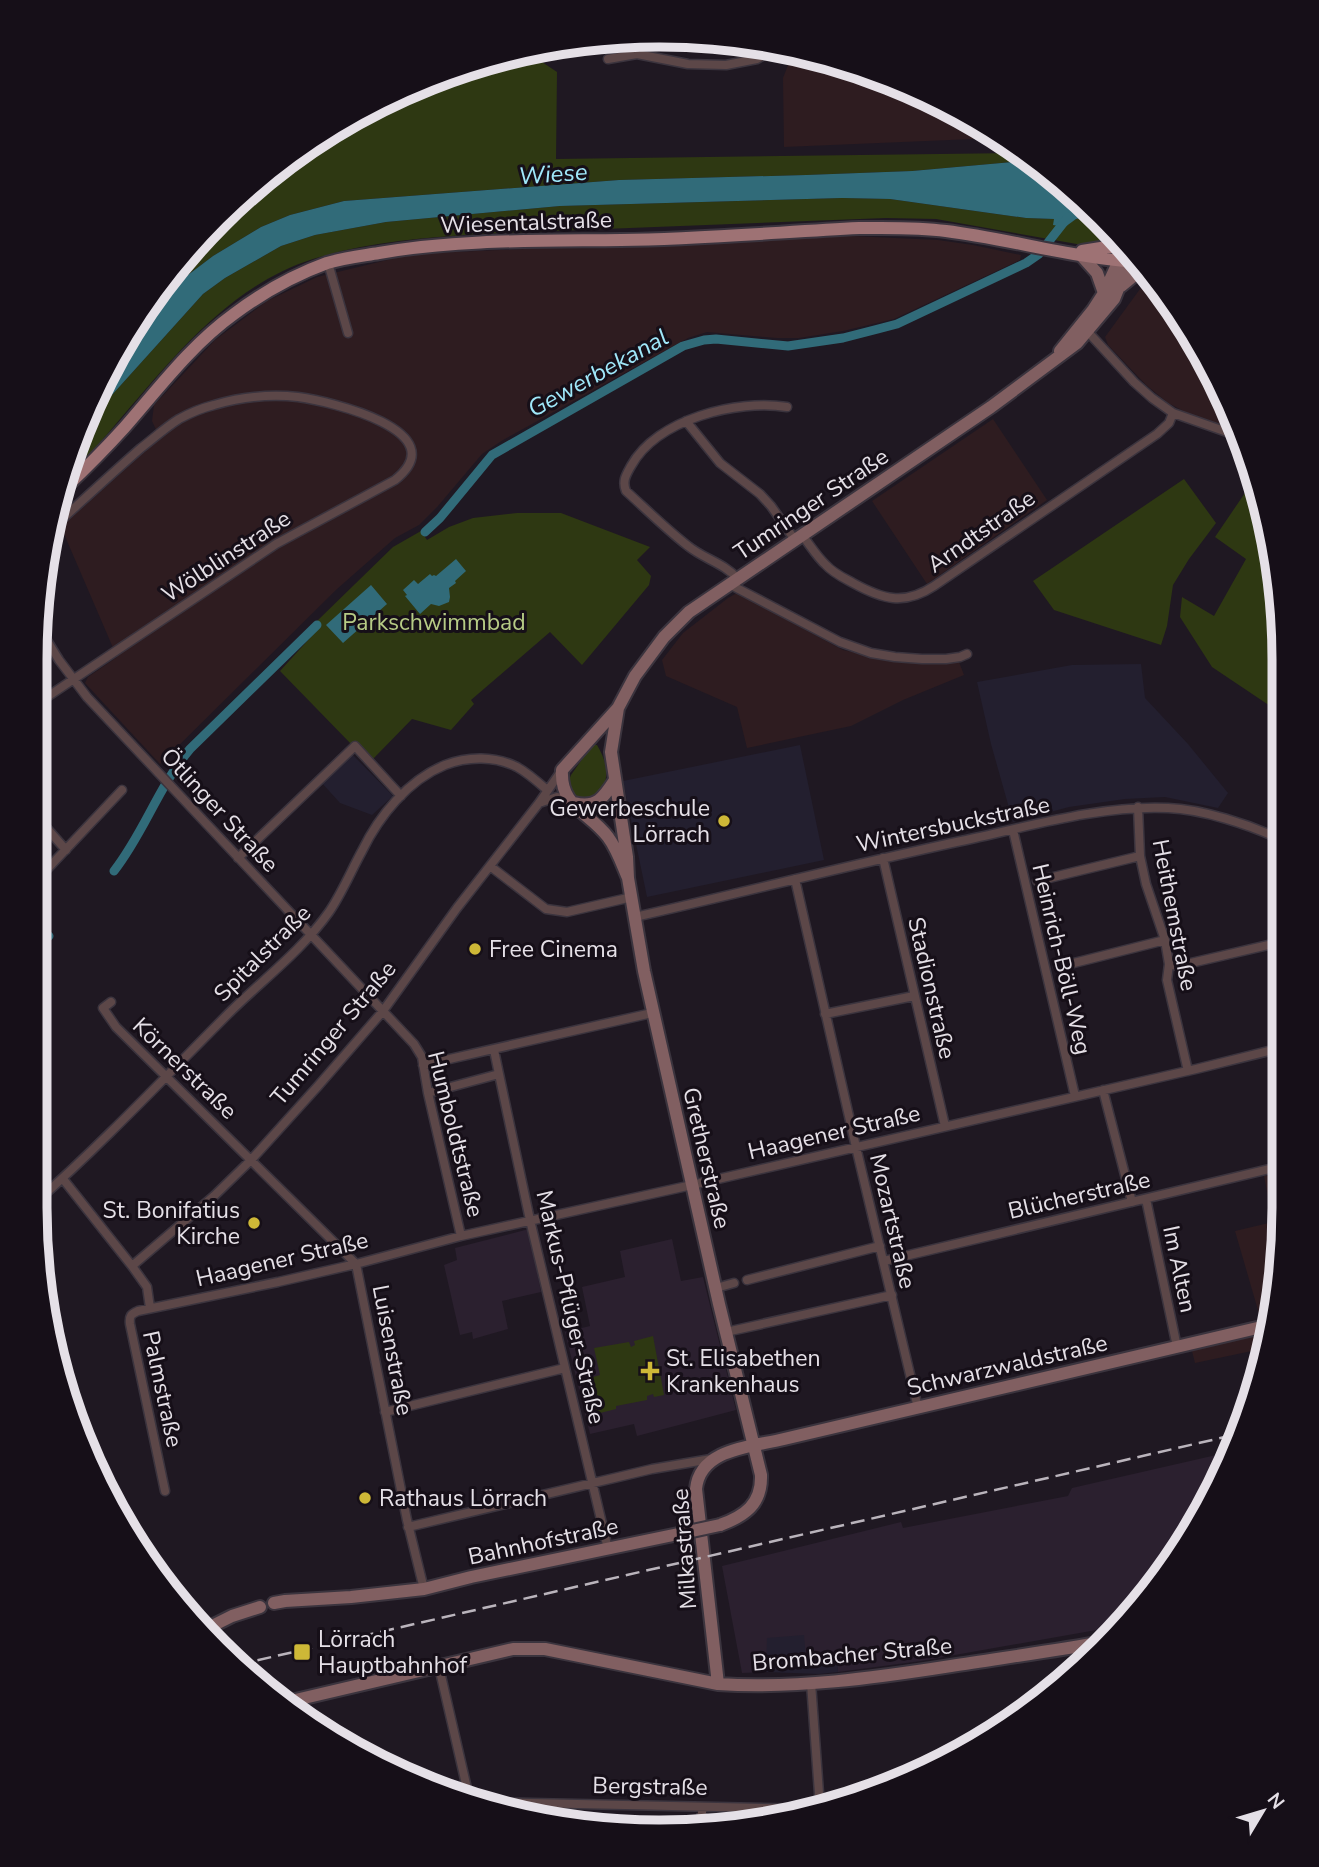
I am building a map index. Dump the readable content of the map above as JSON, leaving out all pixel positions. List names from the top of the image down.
{
  "streets": {
    "main road": [
      "Wiesentalstraße",
      "Tumringer Straße",
      "Gretherstraße",
      "Schwarzwaldstraße",
      "Bahnhofstraße",
      "Milkastraße",
      "Brombacher Straße"
    ],
    "street": [
      "Arndtstraße",
      "Wölblinstraße",
      "Ötlinger Straße",
      "Wintersbuckstraße",
      "Heithemstraße",
      "Spitalstraße",
      "Heinrich-Böll-Weg",
      "Stadionstraße",
      "Körnerstraße",
      "Haagener Straße",
      "Humboldtstraße",
      "Blücherstraße",
      "Mozartstraße",
      "Im Alten",
      "Markus-Pflüger-Straße",
      "Luisenstraße",
      "Palmstraße",
      "Bergstraße"
    ]
  },
  "crossings": [
    ["Tumringer Straße", "Arndtstraße"],
    ["Tumringer Straße", "Ötlinger Straße"],
    ["Tumringer Straße", "Spitalstraße"],
    ["Tumringer Straße", "Körnerstraße"],
    ["Tumringer Straße", "Humboldtstraße"],
    ["Tumringer Straße", "Gretherstraße"],
    ["Tumringer Straße", "Luisenstraße"],
    ["Wölblinstraße", "Ötlinger Straße"],
    ["Ötlinger Straße", "Spitalstraße"],
    ["Ötlinger Straße", "Humboldtstraße"],
    ["Wintersbuckstraße", "Heithemstraße"],
    ["Wintersbuckstraße", "Heinrich-Böll-Weg"],
    ["Wintersbuckstraße", "Stadionstraße"],
    ["Wintersbuckstraße", "Gretherstraße"],
    ["Wintersbuckstraße", "Mozartstraße"],
    ["Heithemstraße", "Haagener Straße"],
    ["Spitalstraße", "Körnerstraße"],
    ["Heinrich-Böll-Weg", "Haagener Straße"],
    ["Stadionstraße", "Haagener Straße"],
    ["Körnerstraße", "Luisenstraße"],
    ["Haagener Straße", "Humboldtstraße"],
    ["Haagener Straße", "Gretherstraße"],
    ["Haagener Straße", "Mozartstraße"],
    ["Haagener Straße", "Markus-Pflüger-Straße"],
    ["Haagener Straße", "Luisenstraße"],
    ["Haagener Straße", "Palmstraße"],
    ["Gretherstraße", "Schwarzwaldstraße"],
    ["Gretherstraße", "Bahnhofstraße"],
    ["Blücherstraße", "Mozartstraße"],
    ["Blücherstraße", "Im Alten"],
    ["Mozartstraße", "Schwarzwaldstraße"],
    ["Im Alten", "Schwarzwaldstraße"],
    ["Markus-Pflüger-Straße", "Bahnhofstraße"],
    ["Luisenstraße", "Bahnhofstraße"],
    ["Schwarzwaldstraße", "Bahnhofstraße"],
    ["Milkastraße", "Brombacher Straße"]
  ],
  "water": ["Wiese", "Gewerbekanal"],
  "parks": ["Parkschwimmbad"],
  "places": {
    "other": [
      "Gewerbeschule Lörrach",
      "Free Cinema",
      "St. Bonifatius Kirche",
      "Rathaus Lörrach"
    ],
    "health": ["St. Elisabethen Krankenhaus"],
    "transit": ["Lörrach Hauptbahnhof"]
  },
  "north": "top right"
}
